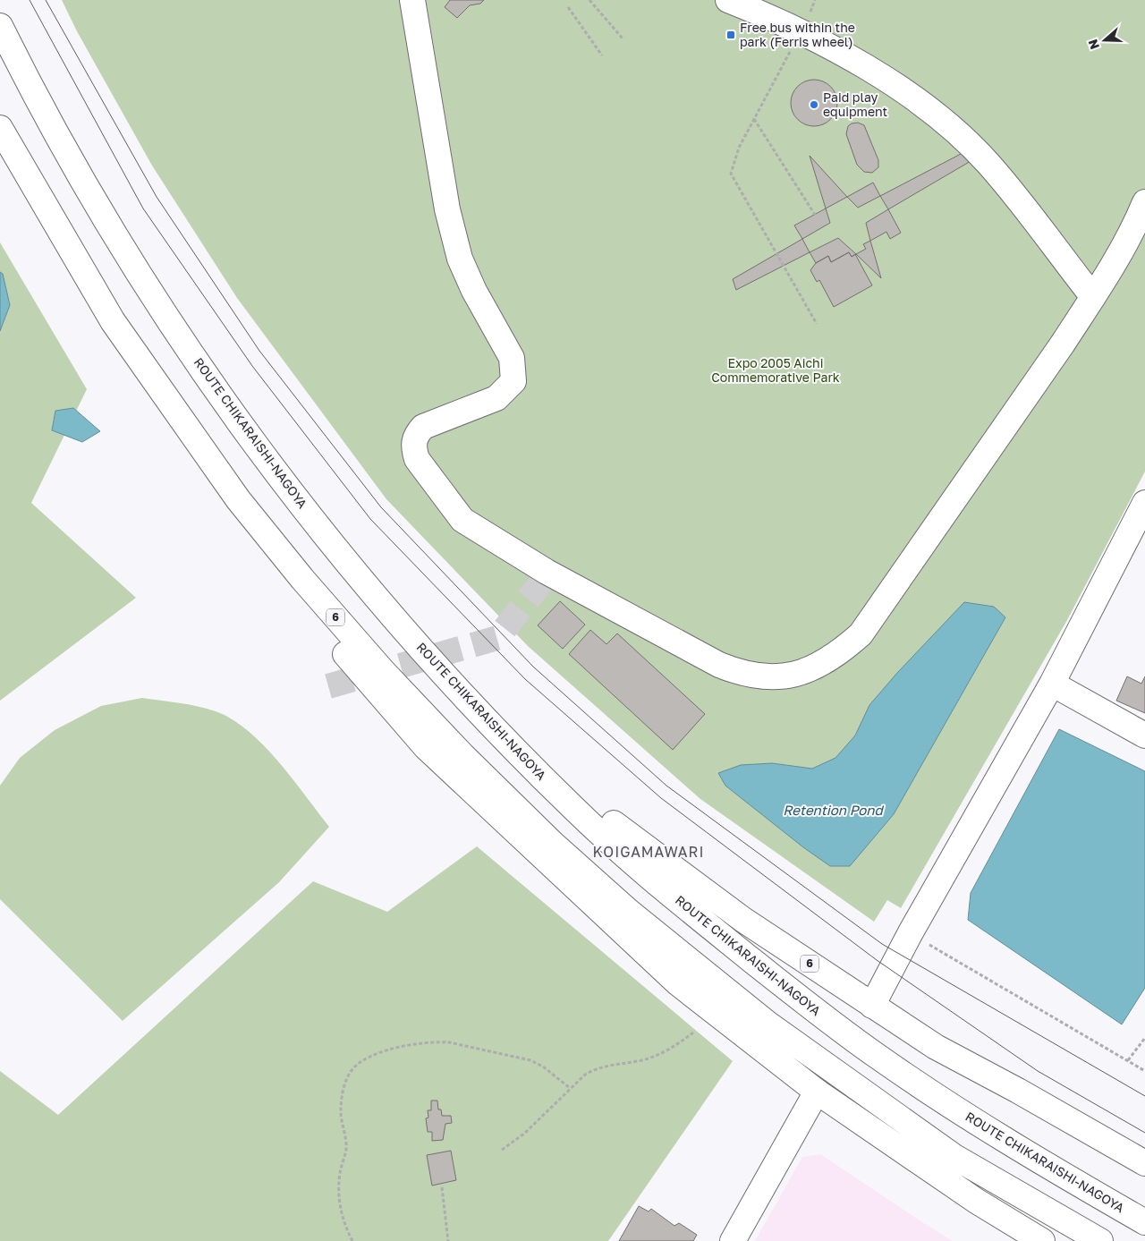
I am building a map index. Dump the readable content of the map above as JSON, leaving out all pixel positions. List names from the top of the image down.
{
  "streets": {
    "main road": ["ROUTE CHIKARAISHI-NAGOYA", "6"]
  },
  "crossings": [
    ["ROUTE CHIKARAISHI-NAGOYA", "6"]
  ],
  "districts": ["KOIGAMAWARI"],
  "water": ["Retention Pond"],
  "parks": ["Expo 2005 Aichi Commemorative Park"],
  "places": {
    "transit": ["Free bus within the park (Ferris wheel)"],
    "other": ["Paid play equipment"]
  },
  "north": "left"
}
